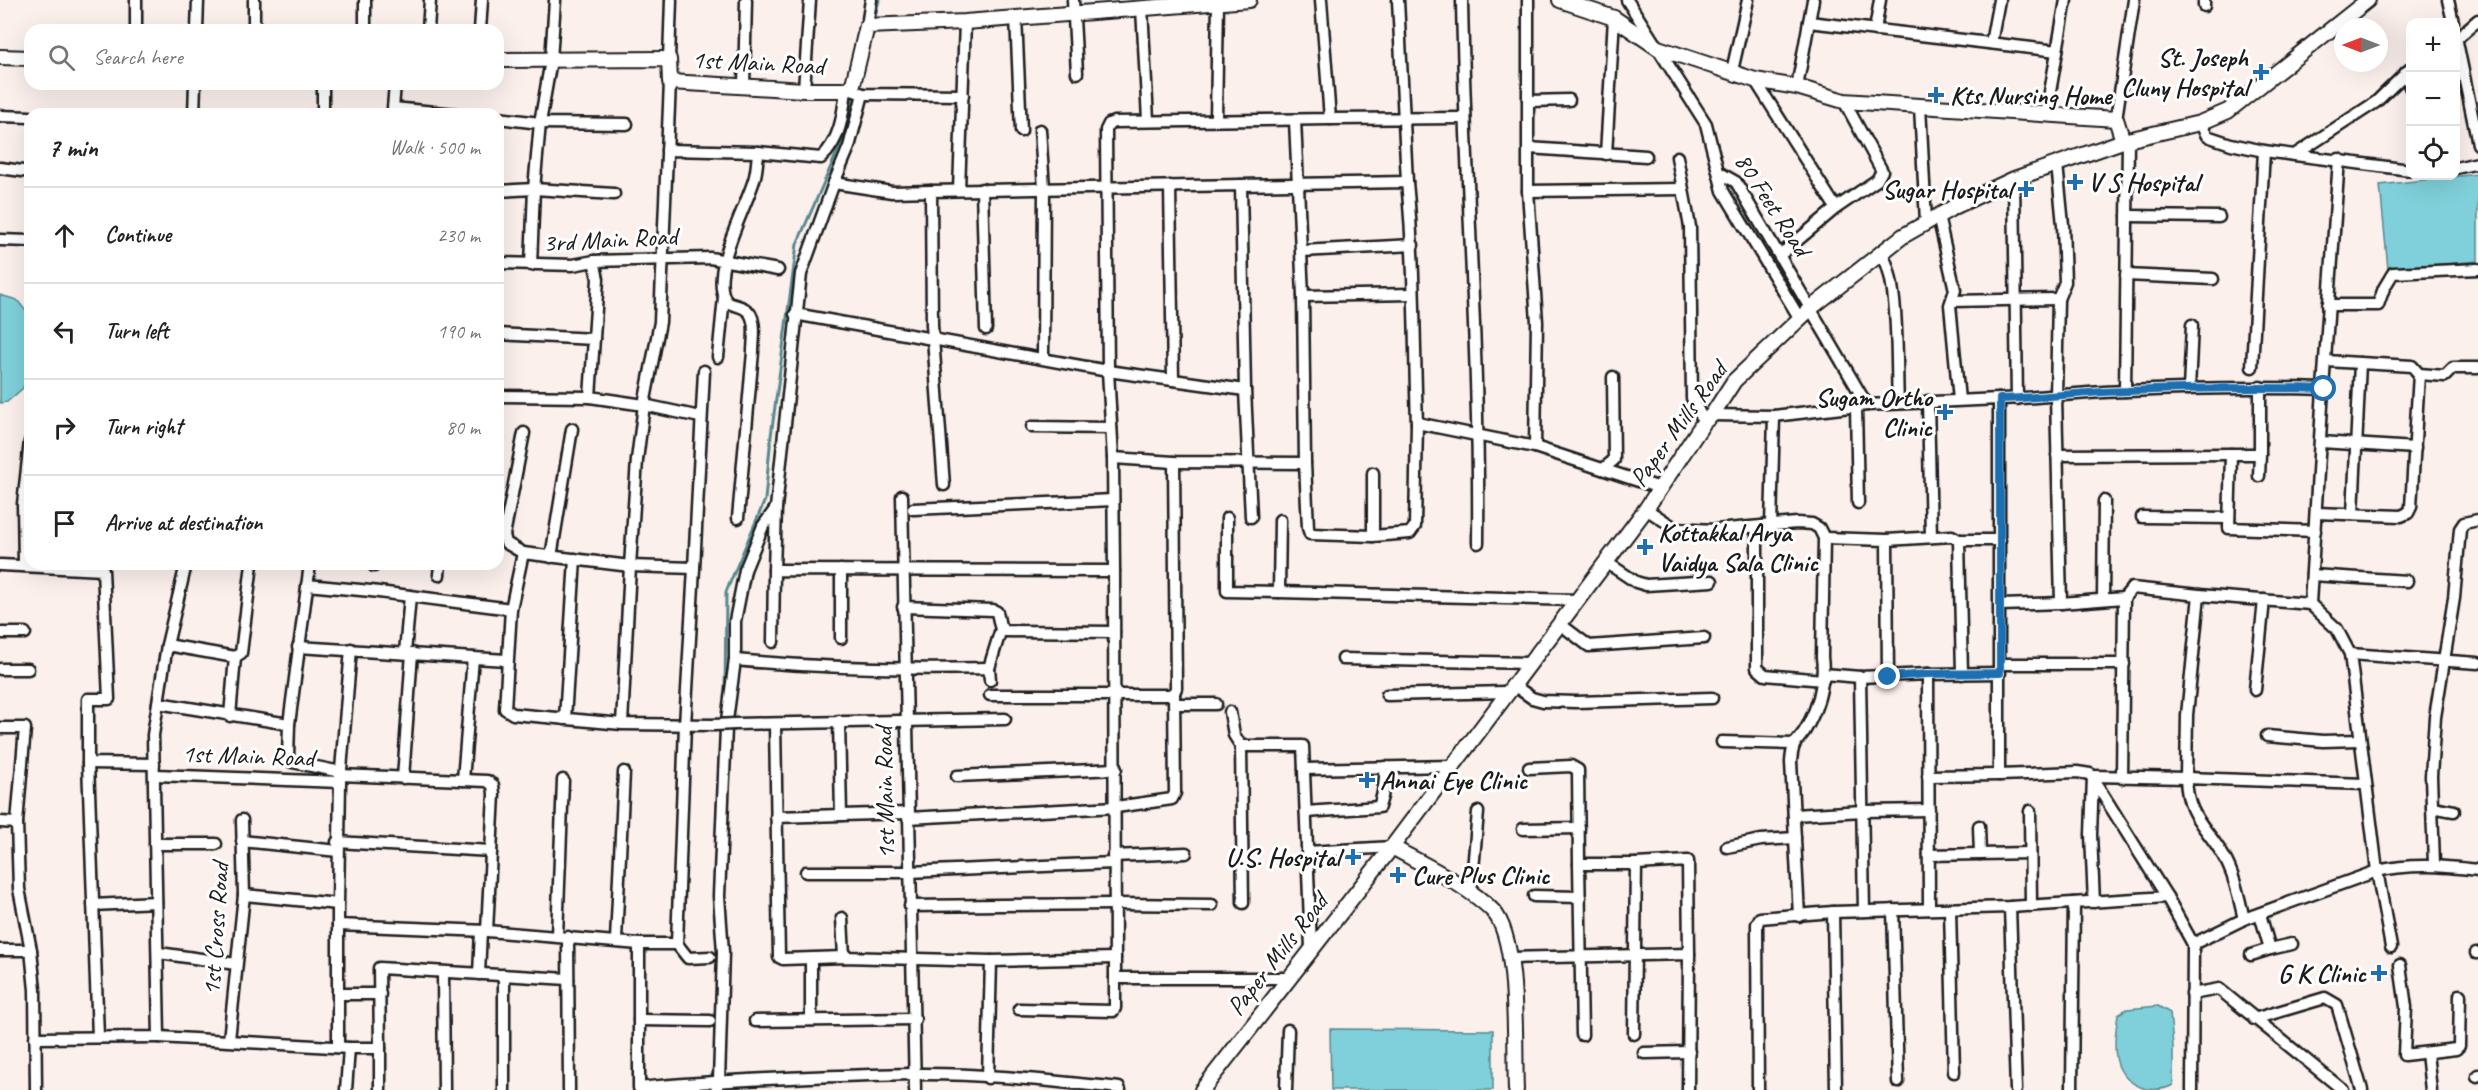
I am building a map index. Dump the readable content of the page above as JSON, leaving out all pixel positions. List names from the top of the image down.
{
  "streets": {
    "main road": ["1st Main Road", "Paper Mills Road"],
    "street": ["80 Feet Road", "3rd Main Road", "1st Cross Road"]
  },
  "crossings": [
    ["80 Feet Road", "Paper Mills Road"]
  ],
  "places": {
    "health": [
      "St. Joseph Cluny Hospital",
      "Kts Nursing Home",
      "V S Hospital",
      "Sugar Hospital",
      "Sugam Ortho Clinic",
      "Kottakkal Arya Vaidya Sala Clinic",
      "Annai Eye Clinic",
      "U.S. Hospital",
      "Cure Plus Clinic",
      "G K Clinic"
    ]
  },
  "north": "left",
  "page": {
    "map_buttons": ["+", "−"],
    "search": "Search here",
    "heading": ["7 min", "Walk · 500 m"],
    "list": [
      ["Continue", "230 m"],
      ["Turn left", "190 m"],
      ["Turn right", "80 m"],
      "Arrive at destination"
    ]
  }
}
